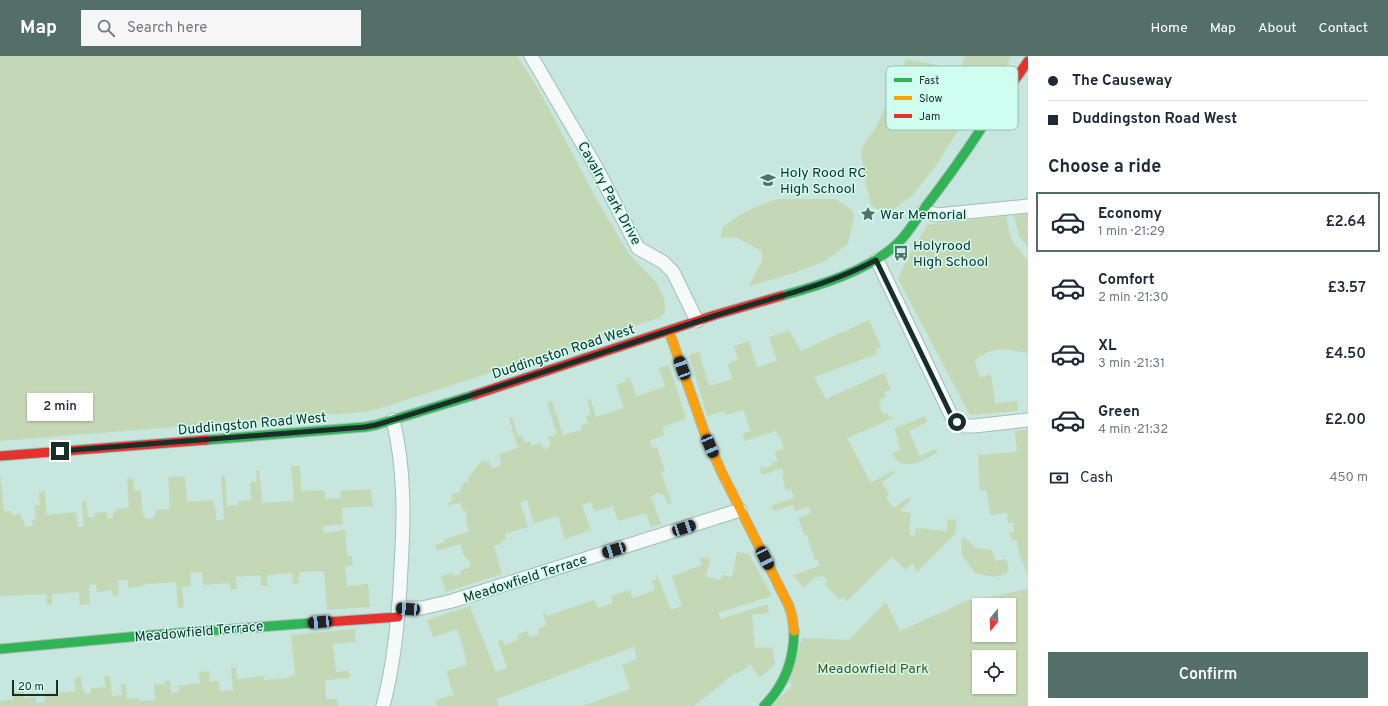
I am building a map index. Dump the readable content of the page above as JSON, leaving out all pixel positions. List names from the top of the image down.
{
  "streets": {
    "street": ["Cavalry Park Drive", "Duddingston Road West", "Meadowfield Terrace"]
  },
  "crossings": [
    ["Cavalry Park Drive", "Duddingston Road West"]
  ],
  "parks": ["Meadowfield Park"],
  "places": {
    "school or university": ["Holy Rood RC High School"],
    "place": ["War Memorial"],
    "bus stop": ["Holyrood High School"]
  },
  "legend": ["Fast", "Slow", "Jam"],
  "scale_bar": "20 m",
  "north": "bottom",
  "page": {
    "header": "Map",
    "search": "Search here",
    "nav": [
      "Home",
      "Map",
      "About",
      "Contact"
    ],
    "banner": ["The Causeway", "Duddingston Road West"],
    "heading": "Choose a ride",
    "list": [
      {
        "name": "Economy",
        "note": "1 min · 21:29",
        "value": "£2.64"
      },
      {
        "name": "Comfort",
        "note": "2 min · 21:30",
        "value": "£3.57"
      },
      {
        "name": "XL",
        "note": "3 min · 21:31",
        "value": "£4.50"
      },
      {
        "name": "Green",
        "note": "4 min · 21:32",
        "value": "£2.00"
      }
    ],
    "bubble": "2 min",
    "pay": ["Cash", "450 m"],
    "buttons": "Confirm",
    "scale": "20 m"
  }
}
